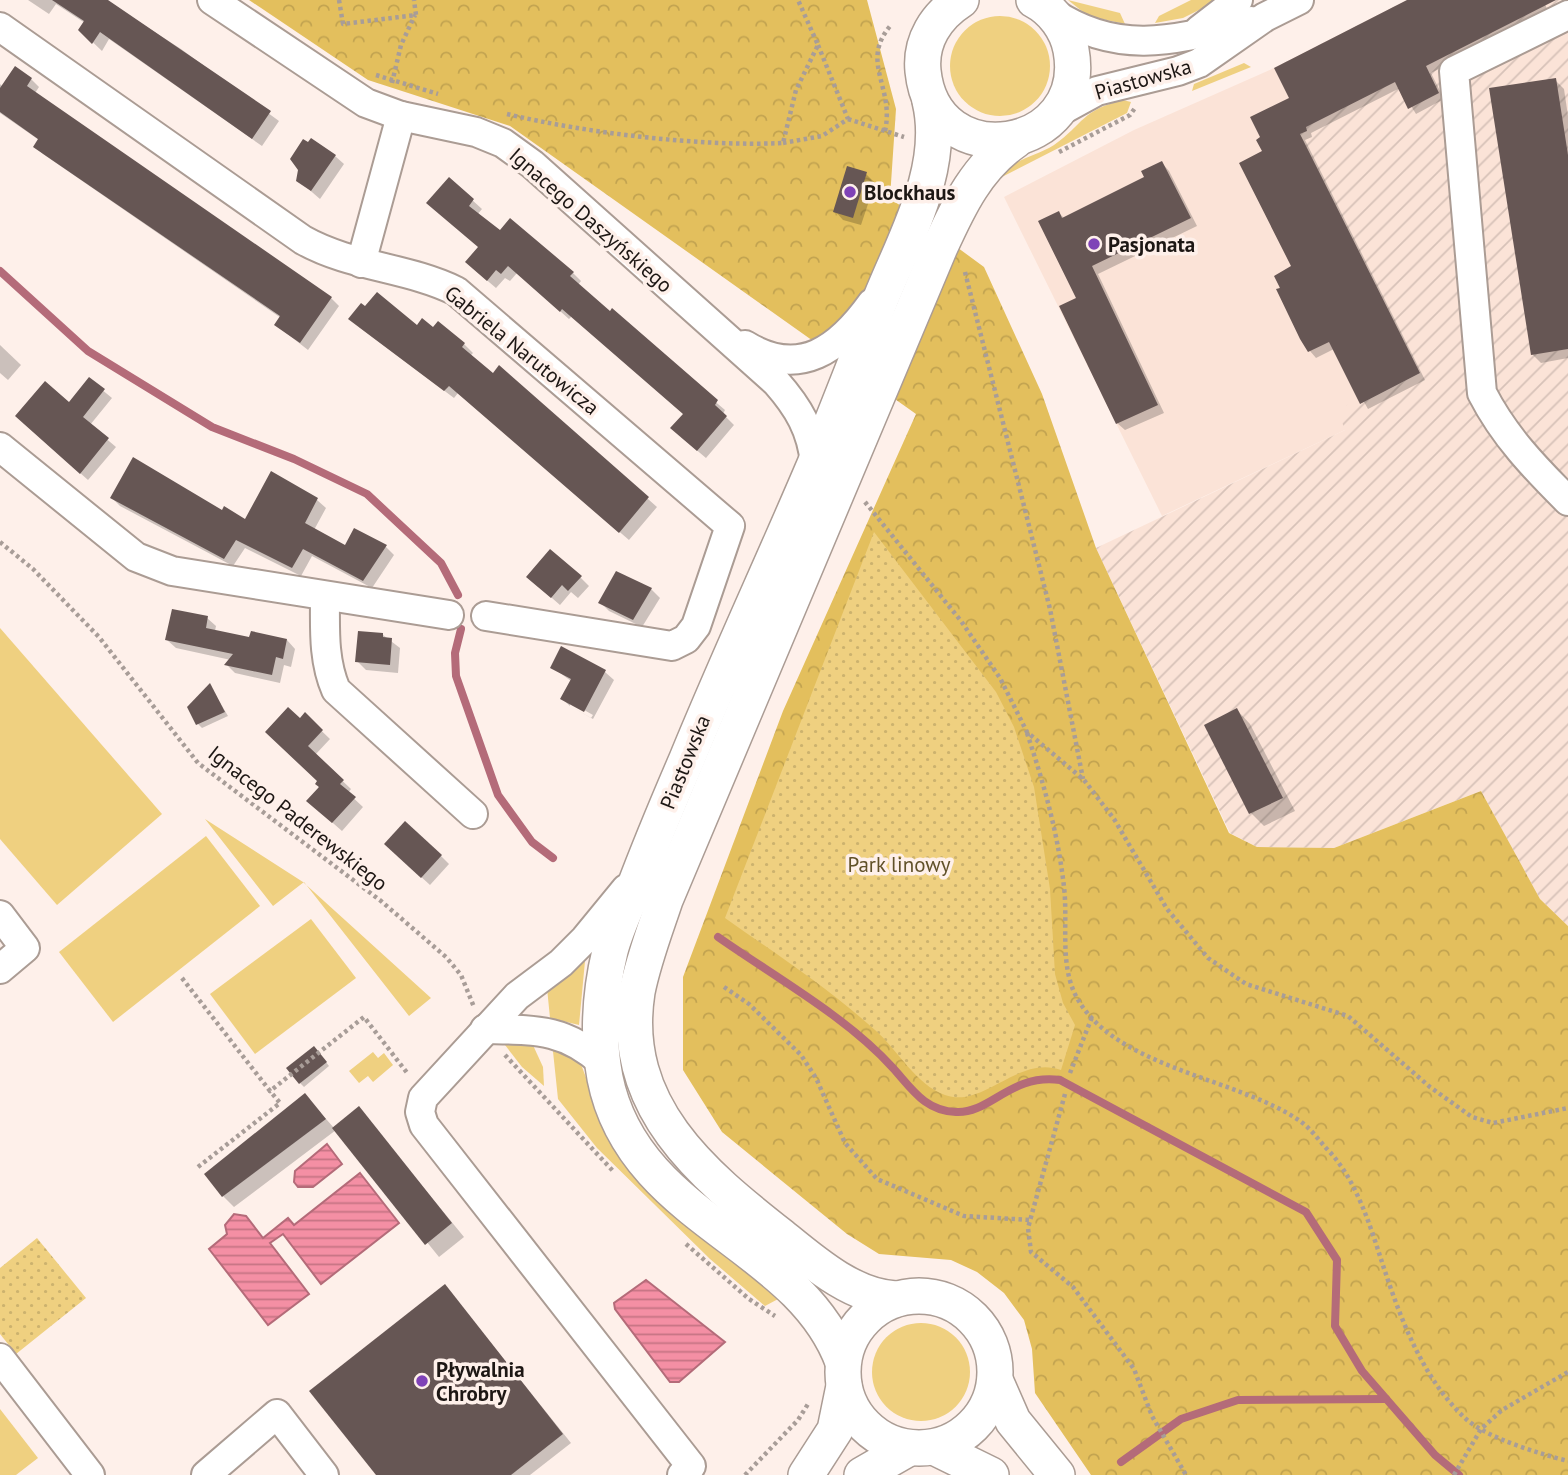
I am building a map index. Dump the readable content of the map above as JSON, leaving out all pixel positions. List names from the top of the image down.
{
  "streets": {
    "main road": ["Piastowska"],
    "street": ["Ignacego Daszyńskiego", "Gabriela Narutowicza"],
    "path": ["Ignacego Paderewskiego"]
  },
  "crossings": [
    ["Piastowska", "Ignacego Daszyńskiego"]
  ],
  "parks": ["Park linowy"],
  "places": ["Blockhaus", "Pasjonata", "Pływalnia Chrobry"]
}
